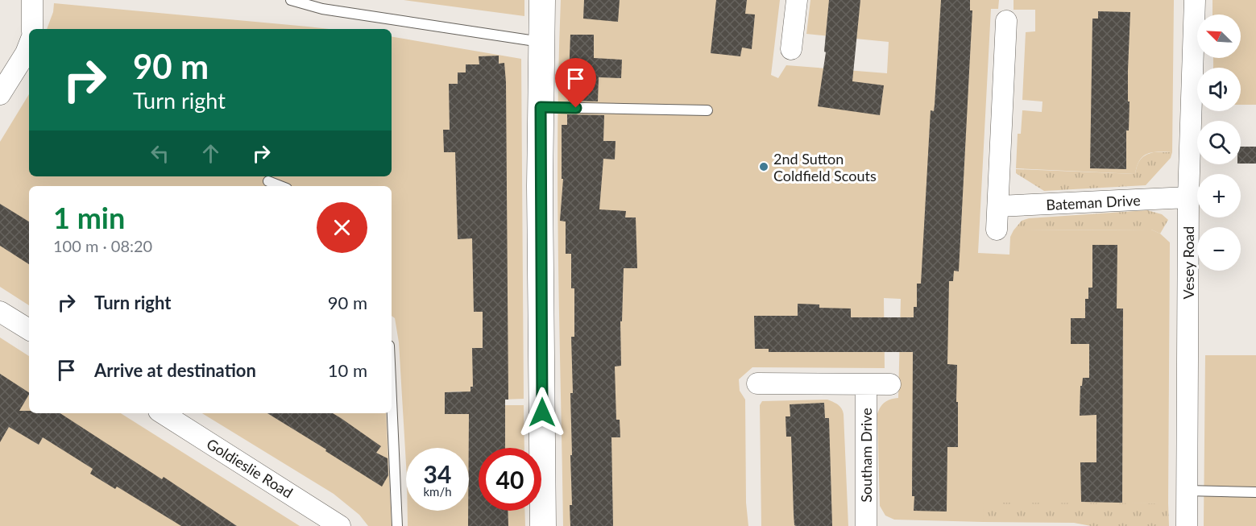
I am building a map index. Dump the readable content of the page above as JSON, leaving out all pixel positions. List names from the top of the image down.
{
  "streets": {
    "street": [
      "Bateman Drive",
      "Vesey Road",
      "Southam Drive",
      "Goldieslie Road"
    ]
  },
  "crossings": [
    ["Bateman Drive", "Vesey Road"]
  ],
  "places": ["2nd Sutton Coldfield Scouts"],
  "north": "top left",
  "page": {
    "map_buttons": ["+", "−"],
    "turn": ["90 m", "Turn right"],
    "heading": ["1 min", "100 m · 08:20"],
    "list": [
      {
        "name": "Turn right",
        "value": "90 m"
      },
      {
        "name": "Arrive at destination",
        "value": "10 m"
      }
    ],
    "speed": "34 km/h",
    "limit": "40"
  }
}
